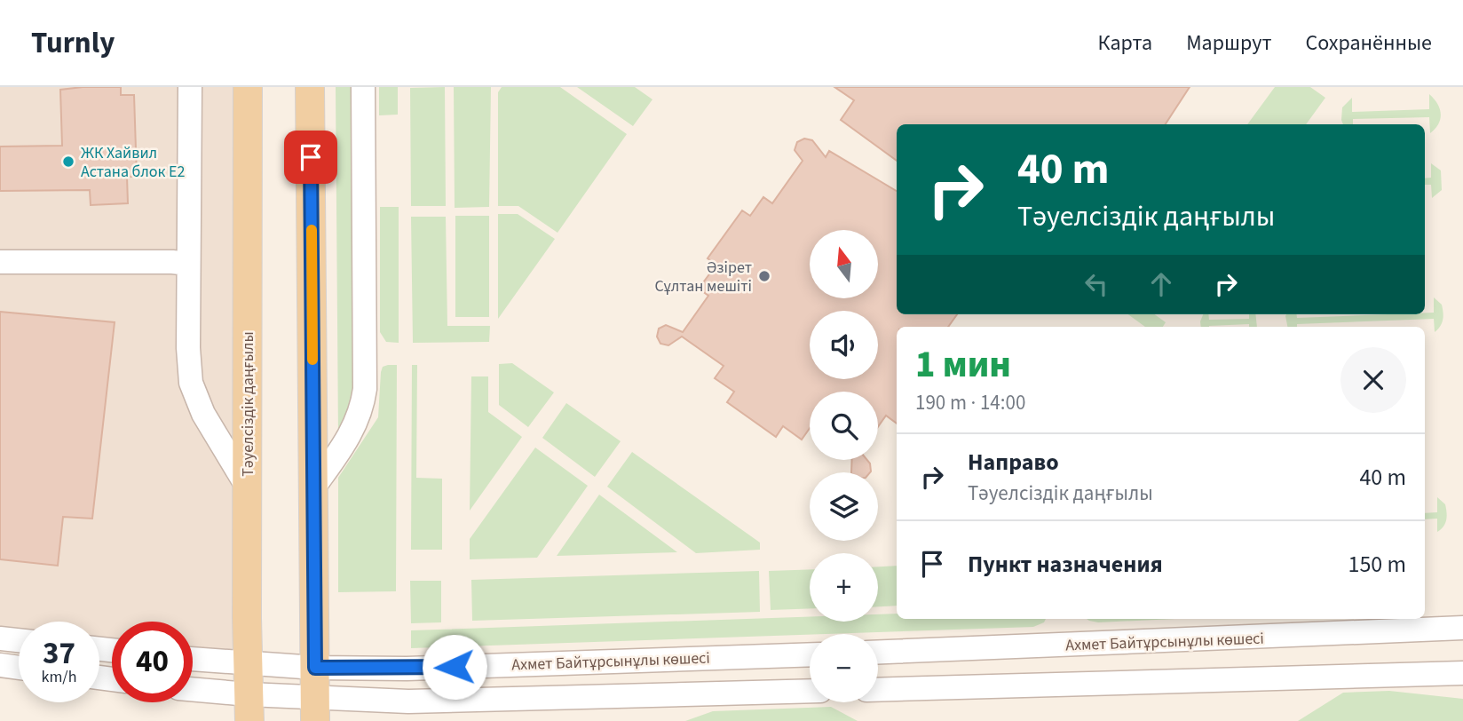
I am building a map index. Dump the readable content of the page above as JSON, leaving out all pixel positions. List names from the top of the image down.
{
  "streets": {
    "main road": ["Тәуелсіздік даңғылы"],
    "street": ["Ахмет Байтұрсынұлы көшесі"]
  },
  "crossings": [
    ["Тәуелсіздік даңғылы", "Ахмет Байтұрсынұлы көшесі"]
  ],
  "places": ["ЖК Хайвил Астана блок E2", "Әзірет Сұлтан мешіті"],
  "north": "top",
  "page": {
    "header": "Turnly",
    "nav": ["Карта", "Маршрут", "Сохранённые"],
    "turn": ["40 m", "Тәуелсіздік даңғылы"],
    "map_buttons": ["+", "−"],
    "heading": ["1 мин", "190 m · 14:00"],
    "list": [
      {
        "name": "Направо",
        "note": "Тәуелсіздік даңғылы",
        "value": "40 m"
      },
      {
        "name": "Пункт назначения",
        "value": "150 m"
      }
    ],
    "speed": "37 km/h",
    "limit": "40"
  }
}
